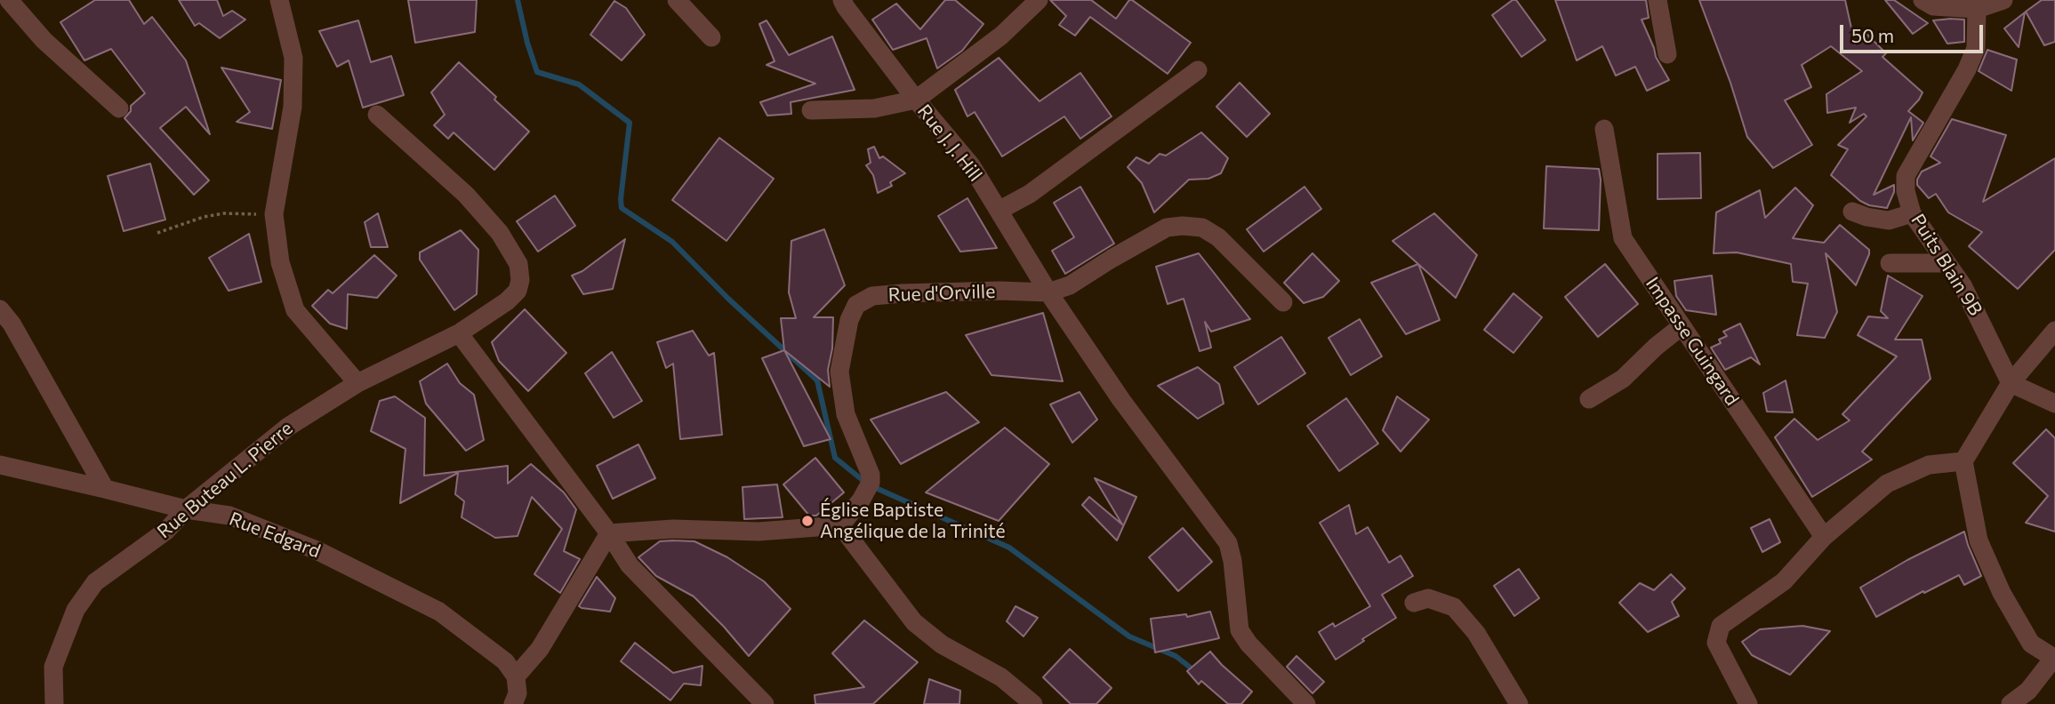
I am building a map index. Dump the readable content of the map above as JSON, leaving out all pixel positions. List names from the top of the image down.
{
  "streets": {
    "street": [
      "Rue J. J. Hill",
      "Puits Blain 9B",
      "Rue d'Orville",
      "Impasse Guingard",
      "Rue Buteau L. Pierre",
      "Rue Edgard"
    ]
  },
  "crossings": [
    ["Rue J. J. Hill", "Rue d'Orville"],
    ["Rue Buteau L. Pierre", "Rue Edgard"]
  ],
  "places": ["Église Baptiste Angélique de la Trinité"],
  "scale_bar": "50 m"
}
